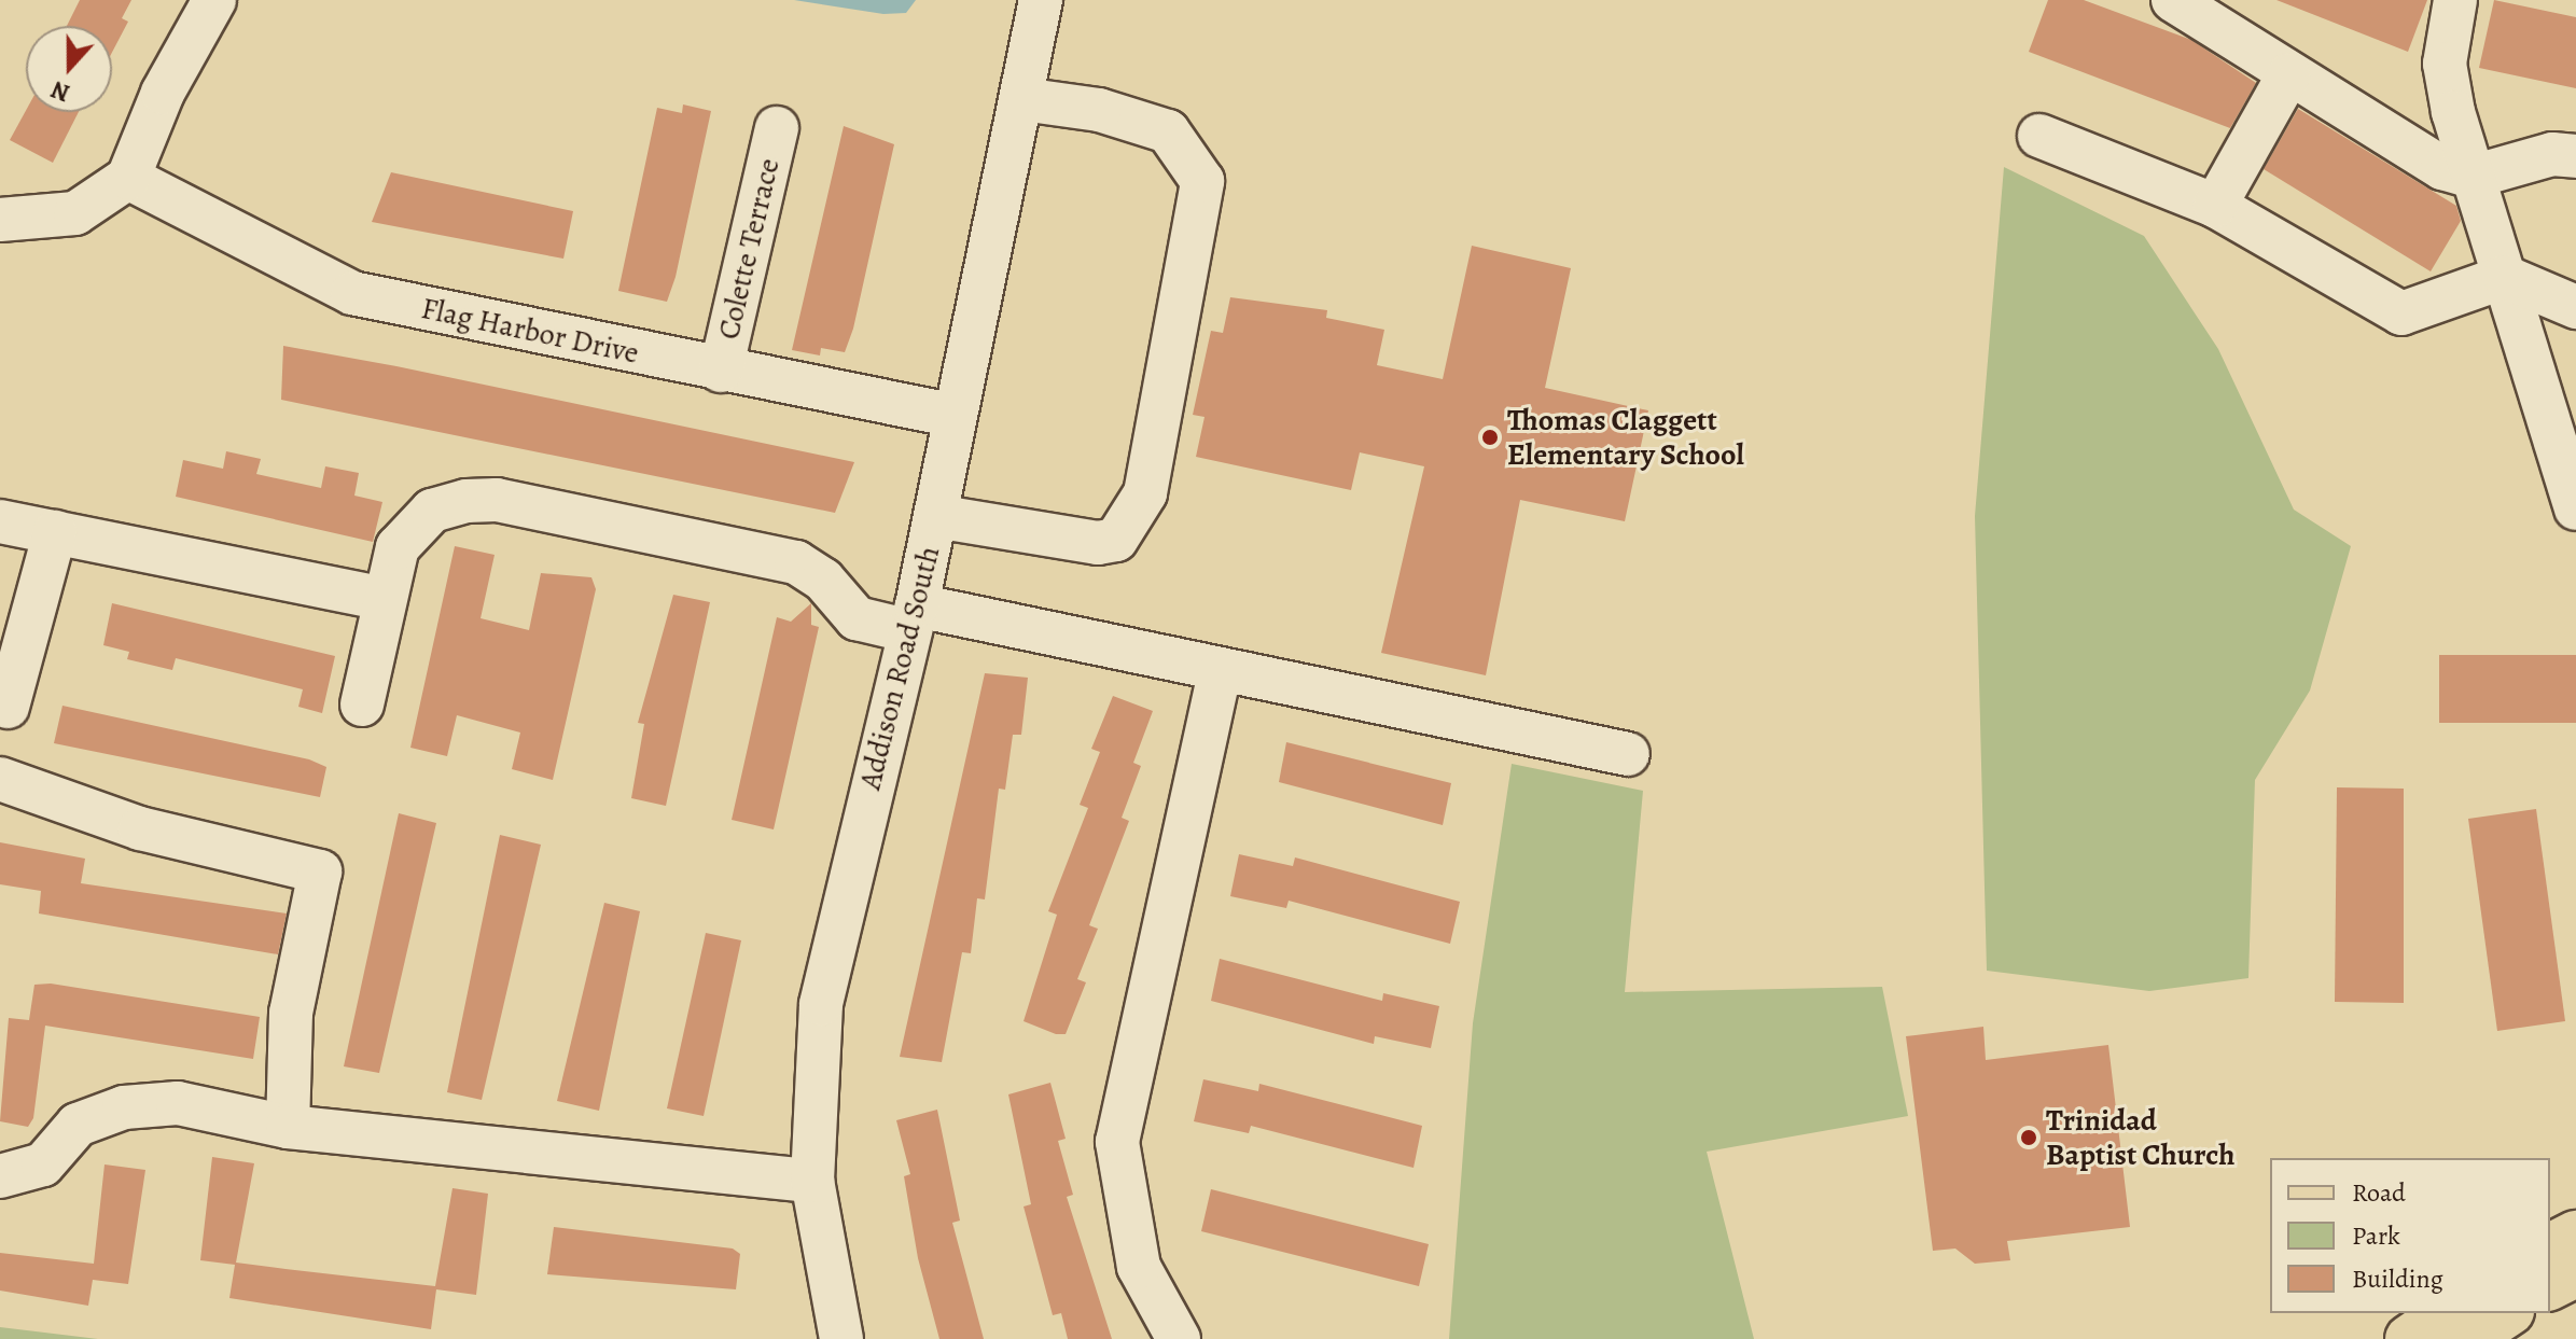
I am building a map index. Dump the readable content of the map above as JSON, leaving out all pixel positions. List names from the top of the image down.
{
  "streets": {
    "street": ["Colette Terrace", "Flag Harbor Drive", "Addison Road South"]
  },
  "crossings": [
    ["Colette Terrace", "Flag Harbor Drive"],
    ["Flag Harbor Drive", "Addison Road South"]
  ],
  "places": ["Thomas Claggett Elementary School", "Trinidad Baptist Church"],
  "legend": ["Road", "Park", "Building"],
  "north": "bottom"
}
